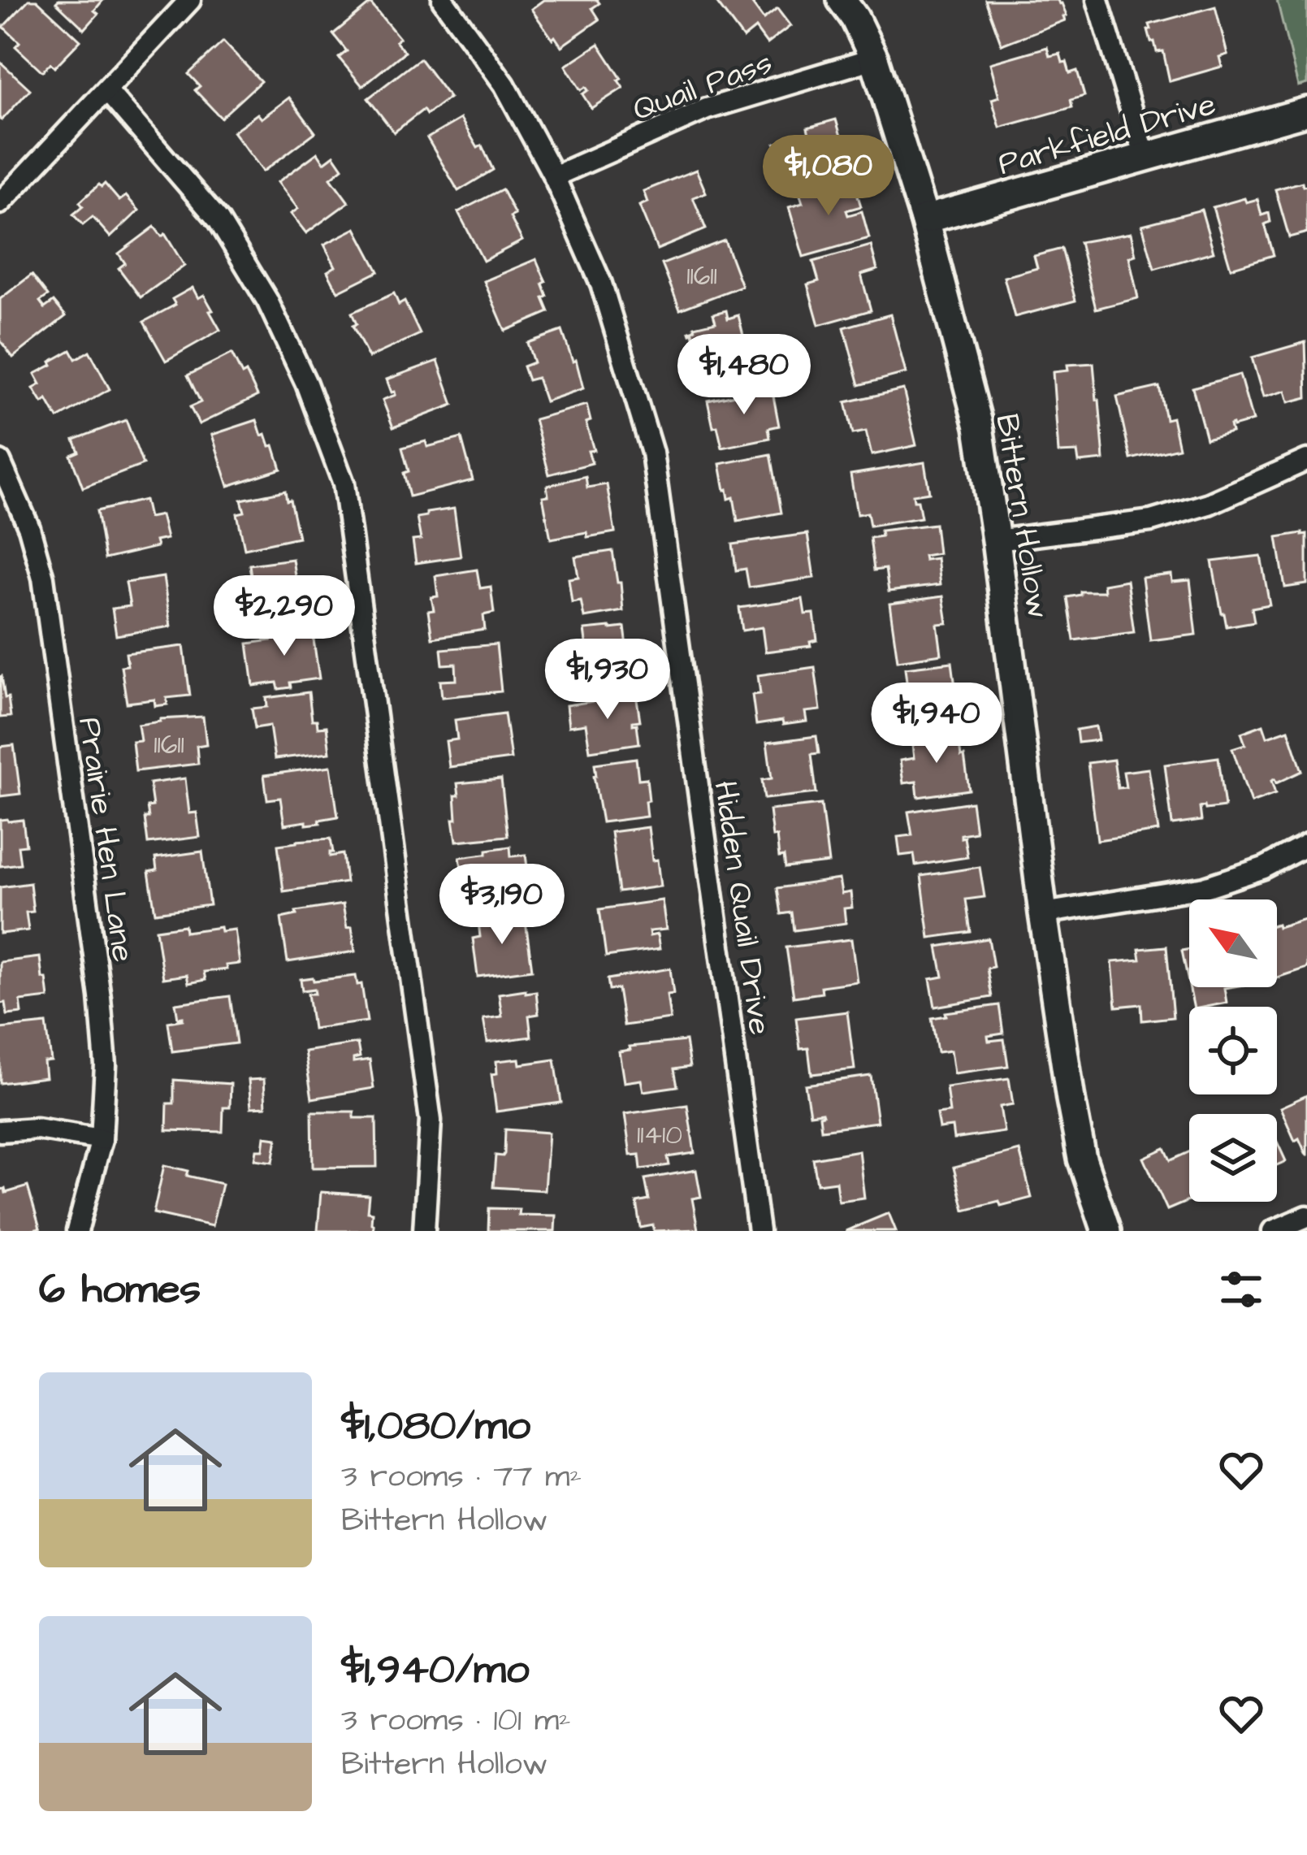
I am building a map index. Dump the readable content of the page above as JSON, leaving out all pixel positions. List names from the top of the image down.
{
  "streets": {
    "street": [
      "Quail Pass",
      "Parkfield Drive",
      "Bittern Hollow",
      "Prairie Hen Lane",
      "Hidden Quail Drive"
    ]
  },
  "crossings": [
    ["Quail Pass", "Bittern Hollow"],
    ["Quail Pass", "Hidden Quail Drive"],
    ["Parkfield Drive", "Bittern Hollow"]
  ],
  "house_numbers": ["11611", "11611", "11410"],
  "north": "top left",
  "page": {
    "price": [
      "$1,080",
      "$1,480",
      "$2,290",
      "$1,930",
      "$1,940",
      "$3,190"
    ],
    "heading": "6 homes",
    "list": [
      {
        "name": "$1,080/mo",
        "note": "3 rooms · 77 m² · Bittern Hollow"
      },
      {
        "name": "$1,940/mo",
        "note": "3 rooms · 101 m² · Bittern Hollow"
      }
    ]
  }
}
